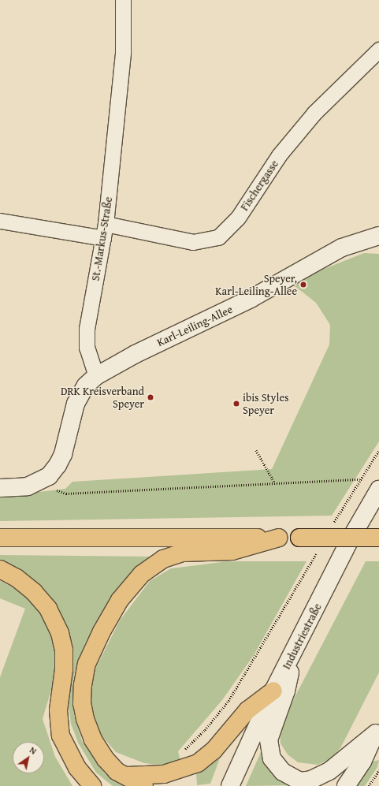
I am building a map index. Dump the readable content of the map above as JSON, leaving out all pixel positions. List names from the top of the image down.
{
  "streets": {
    "street": [
      "Fischergasse",
      "St.-Markus-Straße",
      "Karl-Leiling-Allee",
      "Industriestraße"
    ]
  },
  "crossings": [
    ["Fischergasse", "St.-Markus-Straße"],
    ["St.-Markus-Straße", "Karl-Leiling-Allee"]
  ],
  "places": ["Speyer, Karl-Leiling-Allee", "DRK Kreisverband Speyer", "ibis Styles Speyer"],
  "north": "top right"
}
